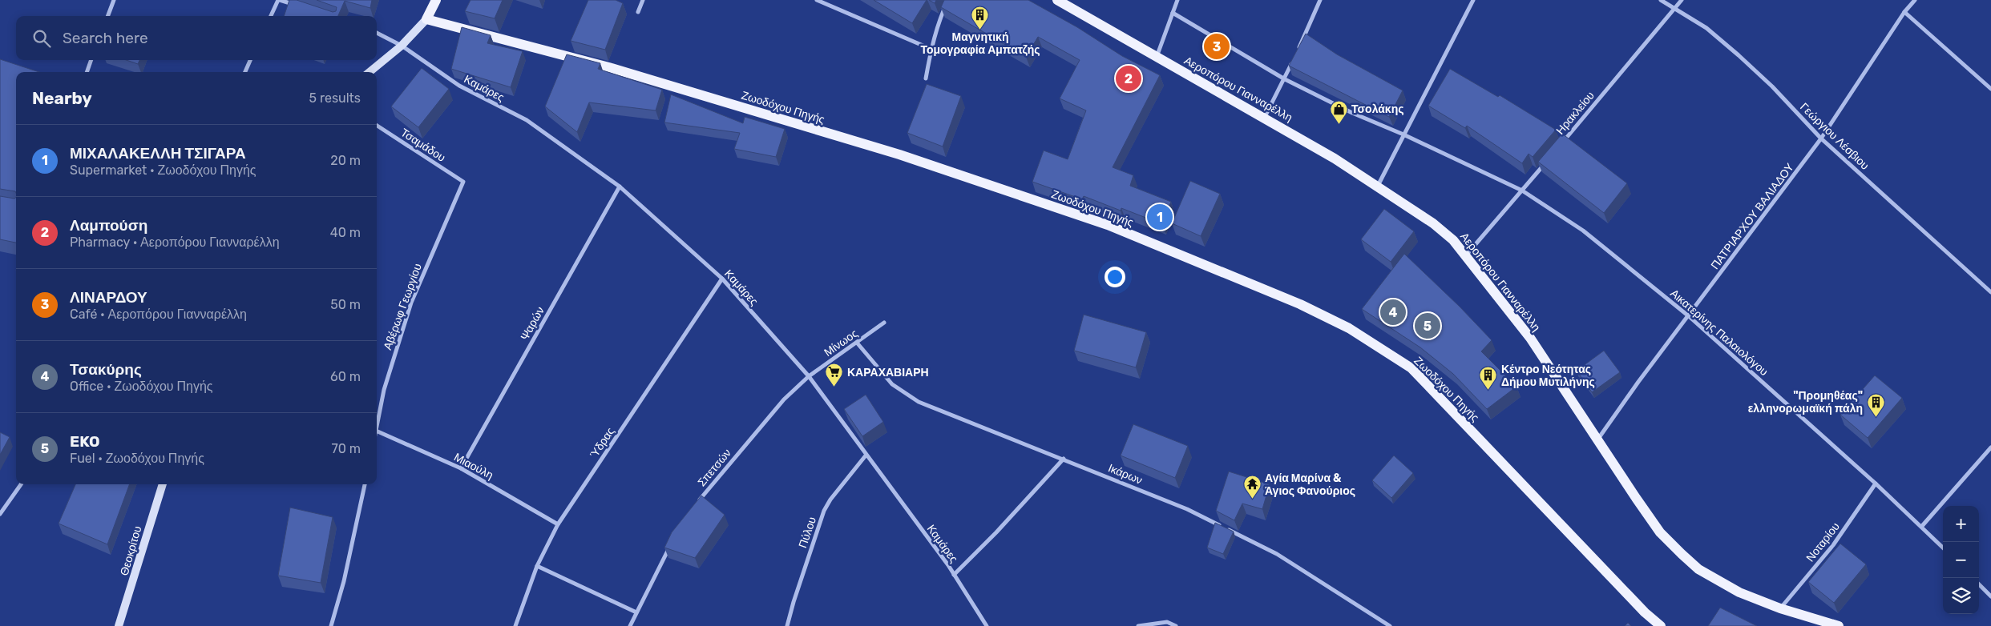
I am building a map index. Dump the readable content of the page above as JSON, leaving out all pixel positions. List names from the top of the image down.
{
  "streets": {
    "main road": ["Αεροπόρου Γιανναρέλλη", "Ζωοδόχου Πηγής"],
    "street": [
      "Καμάρες",
      "Ηρακλείου",
      "Γεώργιου Λέσβιου",
      "Τσαμάδου",
      "ΠΑΤΡΙΑΡΧΟΥ ΒΑΛΙΑΔΟΥ",
      "Αβέρωφ Γεωργίου",
      "Ψαρών",
      "Αικατερίνης Παλαιολόγου",
      "Μίνωος",
      "Ύδρας",
      "Μιαούλη",
      "Σπετσών",
      "Ικάρων",
      "Πύλου",
      "Νοταρίου",
      "Θεοκρίτου"
    ]
  },
  "crossings": [
    ["Καμάρες", "Ψαρών"],
    ["Καμάρες", "Μίνωος"],
    ["Καμάρες", "Ύδρας"],
    ["Καμάρες", "Σπετσών"],
    ["Καμάρες", "Πύλου"],
    ["Αεροπόρου Γιανναρέλλη", "ΠΑΤΡΙΑΡΧΟΥ ΒΑΛΙΑΔΟΥ"],
    ["Αεροπόρου Γιανναρέλλη", "Νοταρίου"],
    ["Ηρακλείου", "Γεώργιου Λέσβιου"],
    ["Γεώργιου Λέσβιου", "ΠΑΤΡΙΑΡΧΟΥ ΒΑΛΙΑΔΟΥ"],
    ["Τσαμάδου", "Αβέρωφ Γεωργίου"],
    ["ΠΑΤΡΙΑΡΧΟΥ ΒΑΛΙΑΔΟΥ", "Αικατερίνης Παλαιολόγου"],
    ["Ψαρών", "Μιαούλη"],
    ["Αικατερίνης Παλαιολόγου", "Νοταρίου"],
    ["Μίνωος", "Σπετσών"],
    ["Μίνωος", "Ικάρων"],
    ["Ύδρας", "Μιαούλη"]
  ],
  "places": {
    "building": ["Μαγνητική Τομογραφία Αμπατζής", "Κέντρο Νεότητας Δήμου Μυτιλήνης", "\"Προμηθέας\" ελληνορωμαϊκή πάλη"],
    "shop": ["Τσολάκης"],
    "supermarket": ["ΚΑΡΑΧΑΒΙΑΡΗ"],
    "temple": ["Αγία Μαρίνα & Άγιος Φανούριος"]
  },
  "page": {
    "search": "Search here",
    "pins": [
      "3",
      "2",
      "1",
      "4",
      "5"
    ],
    "heading": ["Nearby", "5 results"],
    "list": [
      {
        "mark": "1",
        "name": "ΜΙΧΑΛΑΚΕΛΛΗ ΤΣΙΓΑΡΑ",
        "note": "Supermarket · Ζωοδόχου Πηγής",
        "value": "20 m"
      },
      {
        "mark": "2",
        "name": "Λαμπούση",
        "note": "Pharmacy · Αεροπόρου Γιανναρέλλη",
        "value": "40 m"
      },
      {
        "mark": "3",
        "name": "ΛΙΝΑΡΔΟΥ",
        "note": "Café · Αεροπόρου Γιανναρέλλη",
        "value": "50 m"
      },
      {
        "mark": "4",
        "name": "Τσακύρης",
        "note": "Office · Ζωοδόχου Πηγής",
        "value": "60 m"
      },
      {
        "mark": "5",
        "name": "EKO",
        "note": "Fuel · Ζωοδόχου Πηγής",
        "value": "70 m"
      }
    ],
    "map_buttons": ["+", "−"]
  }
}
